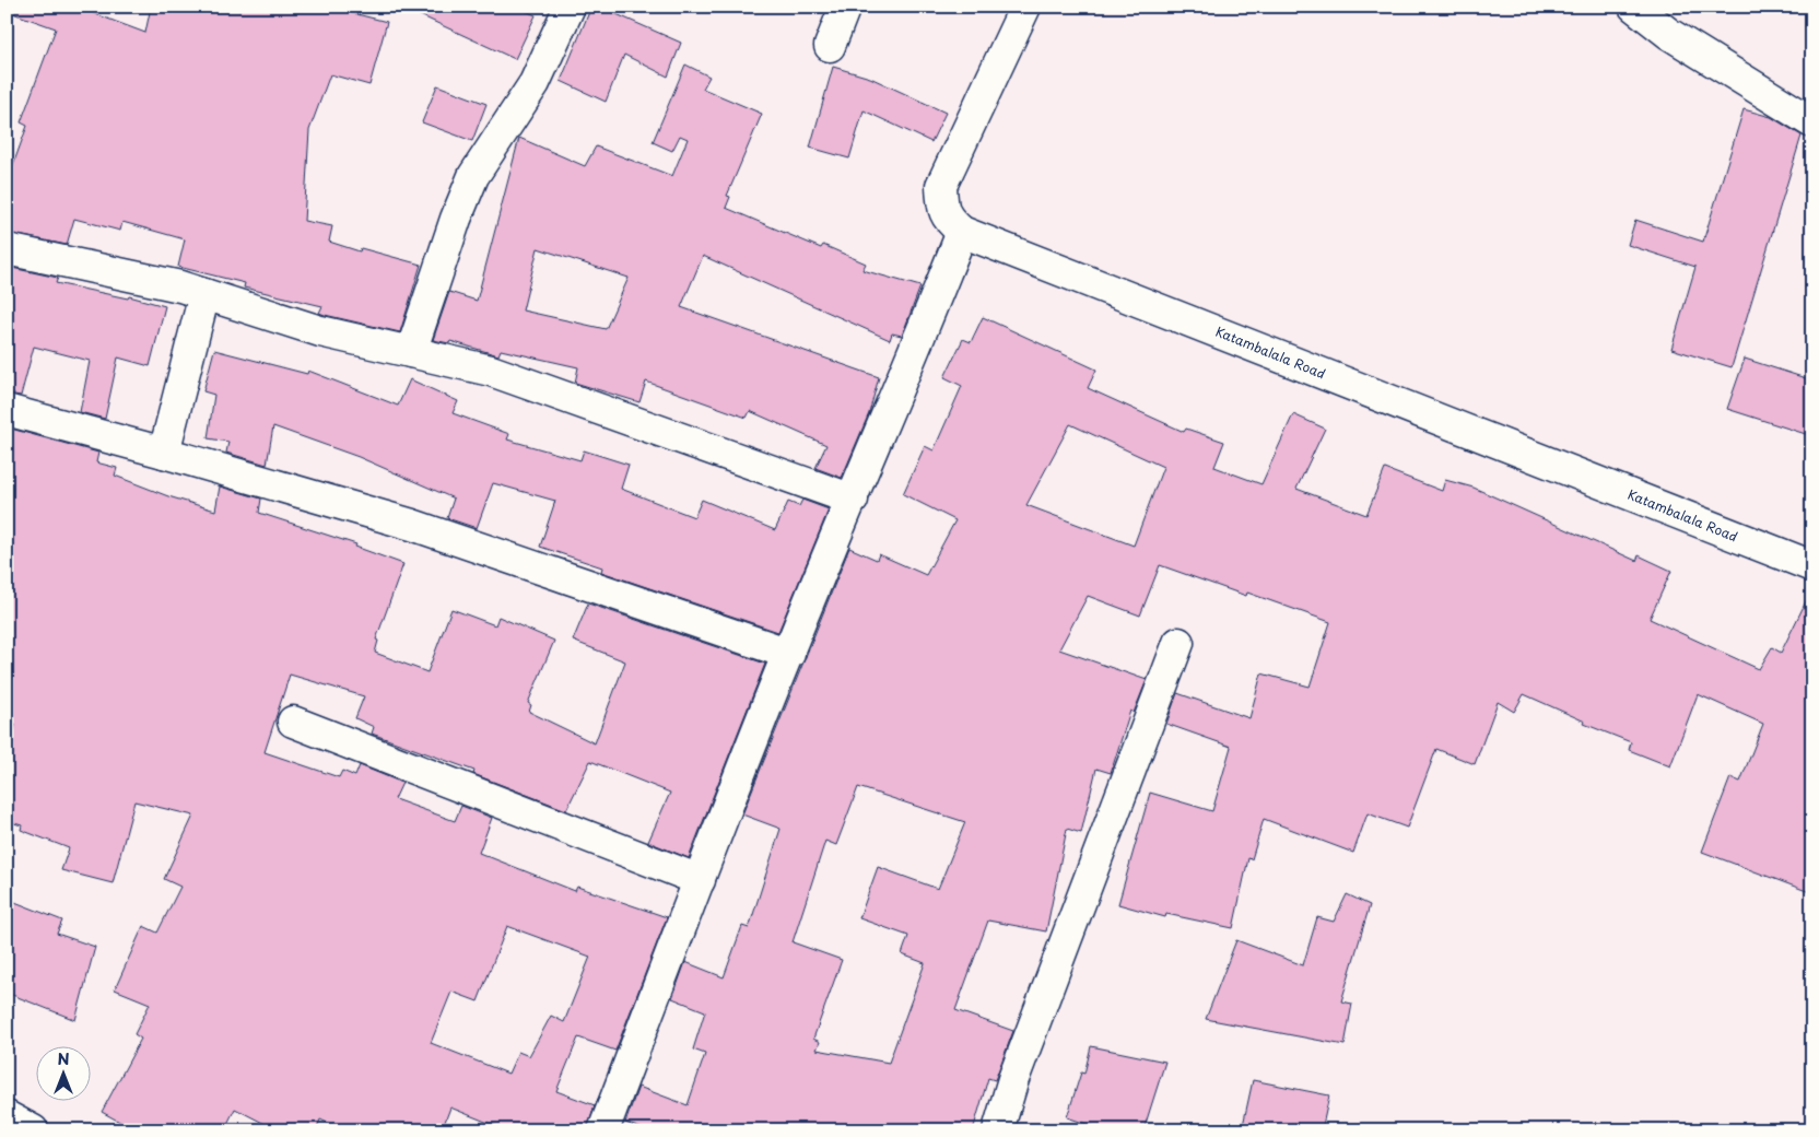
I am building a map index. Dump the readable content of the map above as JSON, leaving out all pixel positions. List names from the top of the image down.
{
  "streets": {
    "street": ["Katambalala Road"]
  },
  "north": "top"
}
